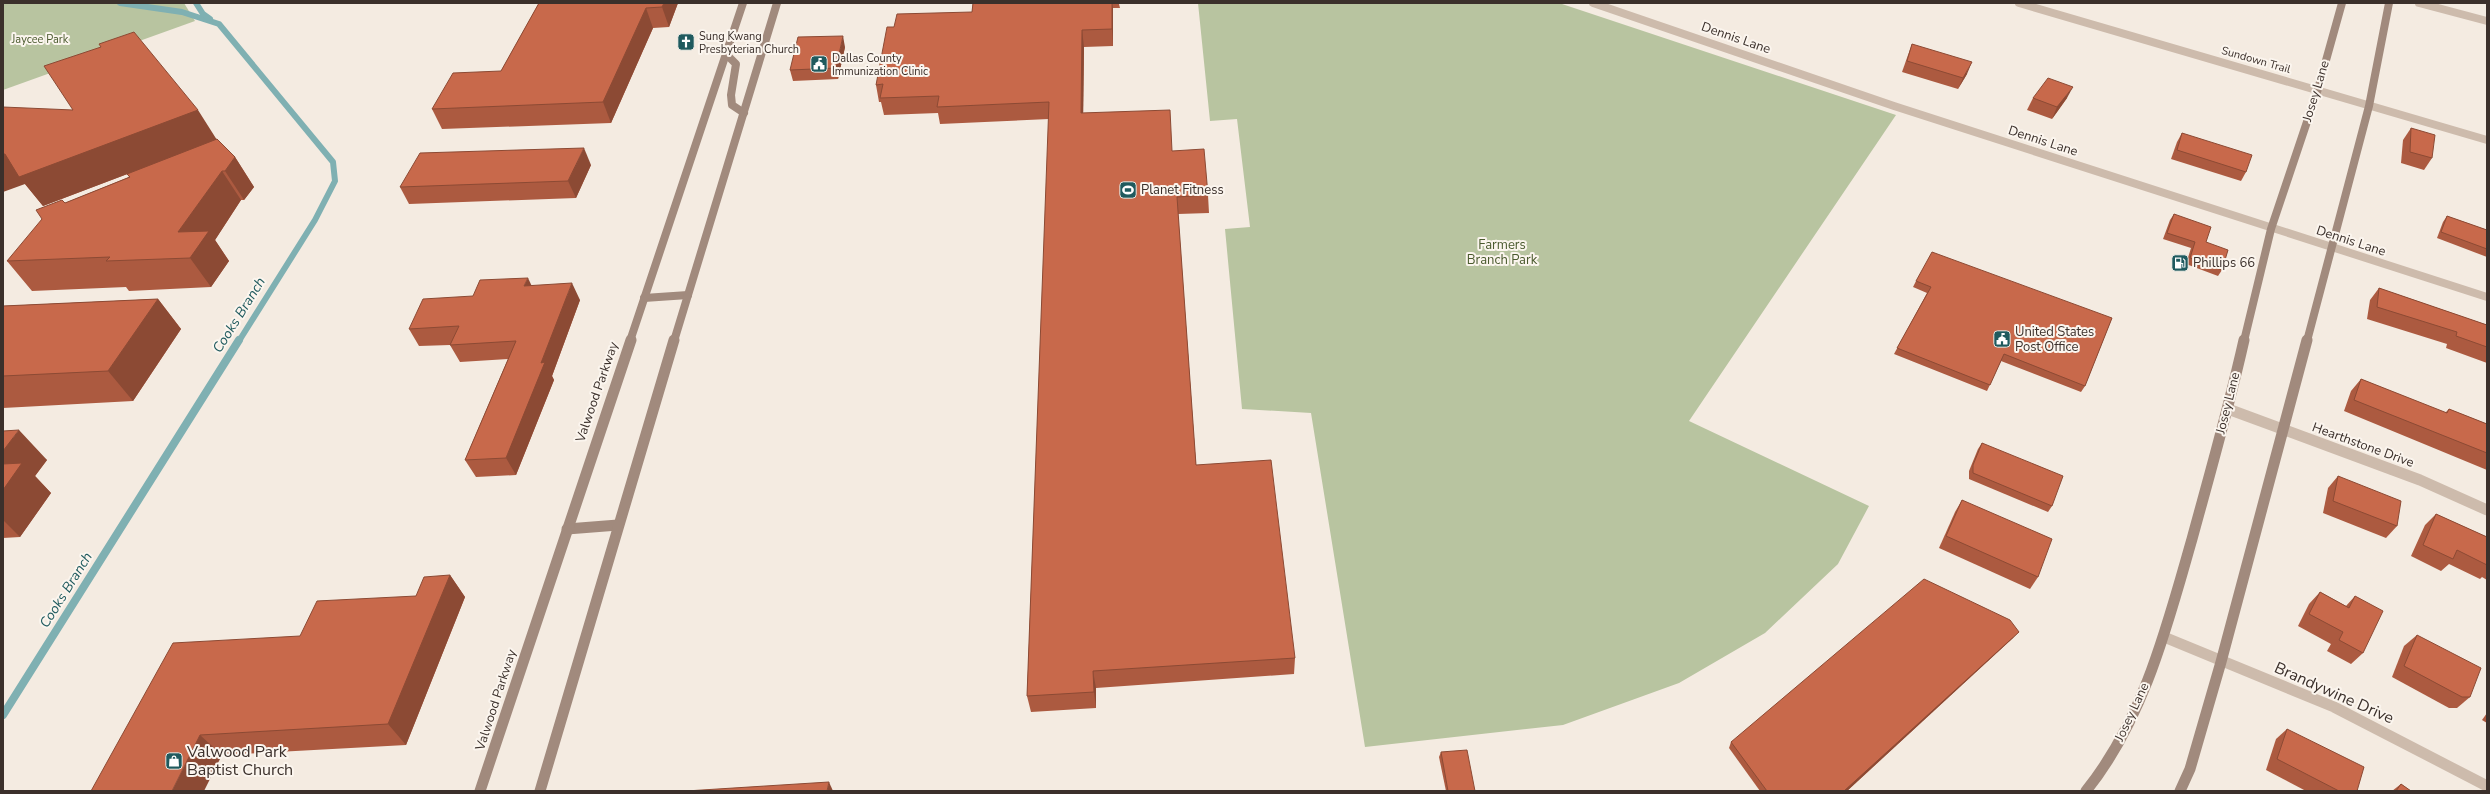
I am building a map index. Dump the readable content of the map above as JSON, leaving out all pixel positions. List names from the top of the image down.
{
  "streets": {
    "main road": ["Josey Lane", "Valwood Parkway"],
    "street": [
      "Dennis Lane",
      "Sundown Trail",
      "Hearthstone Drive",
      "Brandywine Drive"
    ]
  },
  "crossings": [
    ["Dennis Lane", "Josey Lane"],
    ["Sundown Trail", "Josey Lane"],
    ["Josey Lane", "Hearthstone Drive"],
    ["Josey Lane", "Brandywine Drive"]
  ],
  "water": ["Cooks Branch"],
  "parks": ["Jaycee Park", "Farmers Branch Park"],
  "places": {
    "church": ["Sung Kwang Presbyterian Church"],
    "public building": ["Dallas County Immunization Clinic", "United States Post Office"],
    "sports": ["Planet Fitness"],
    "fuel station": ["Phillips 66"],
    "shop": ["Valwood Park Baptist Church"]
  }
}
